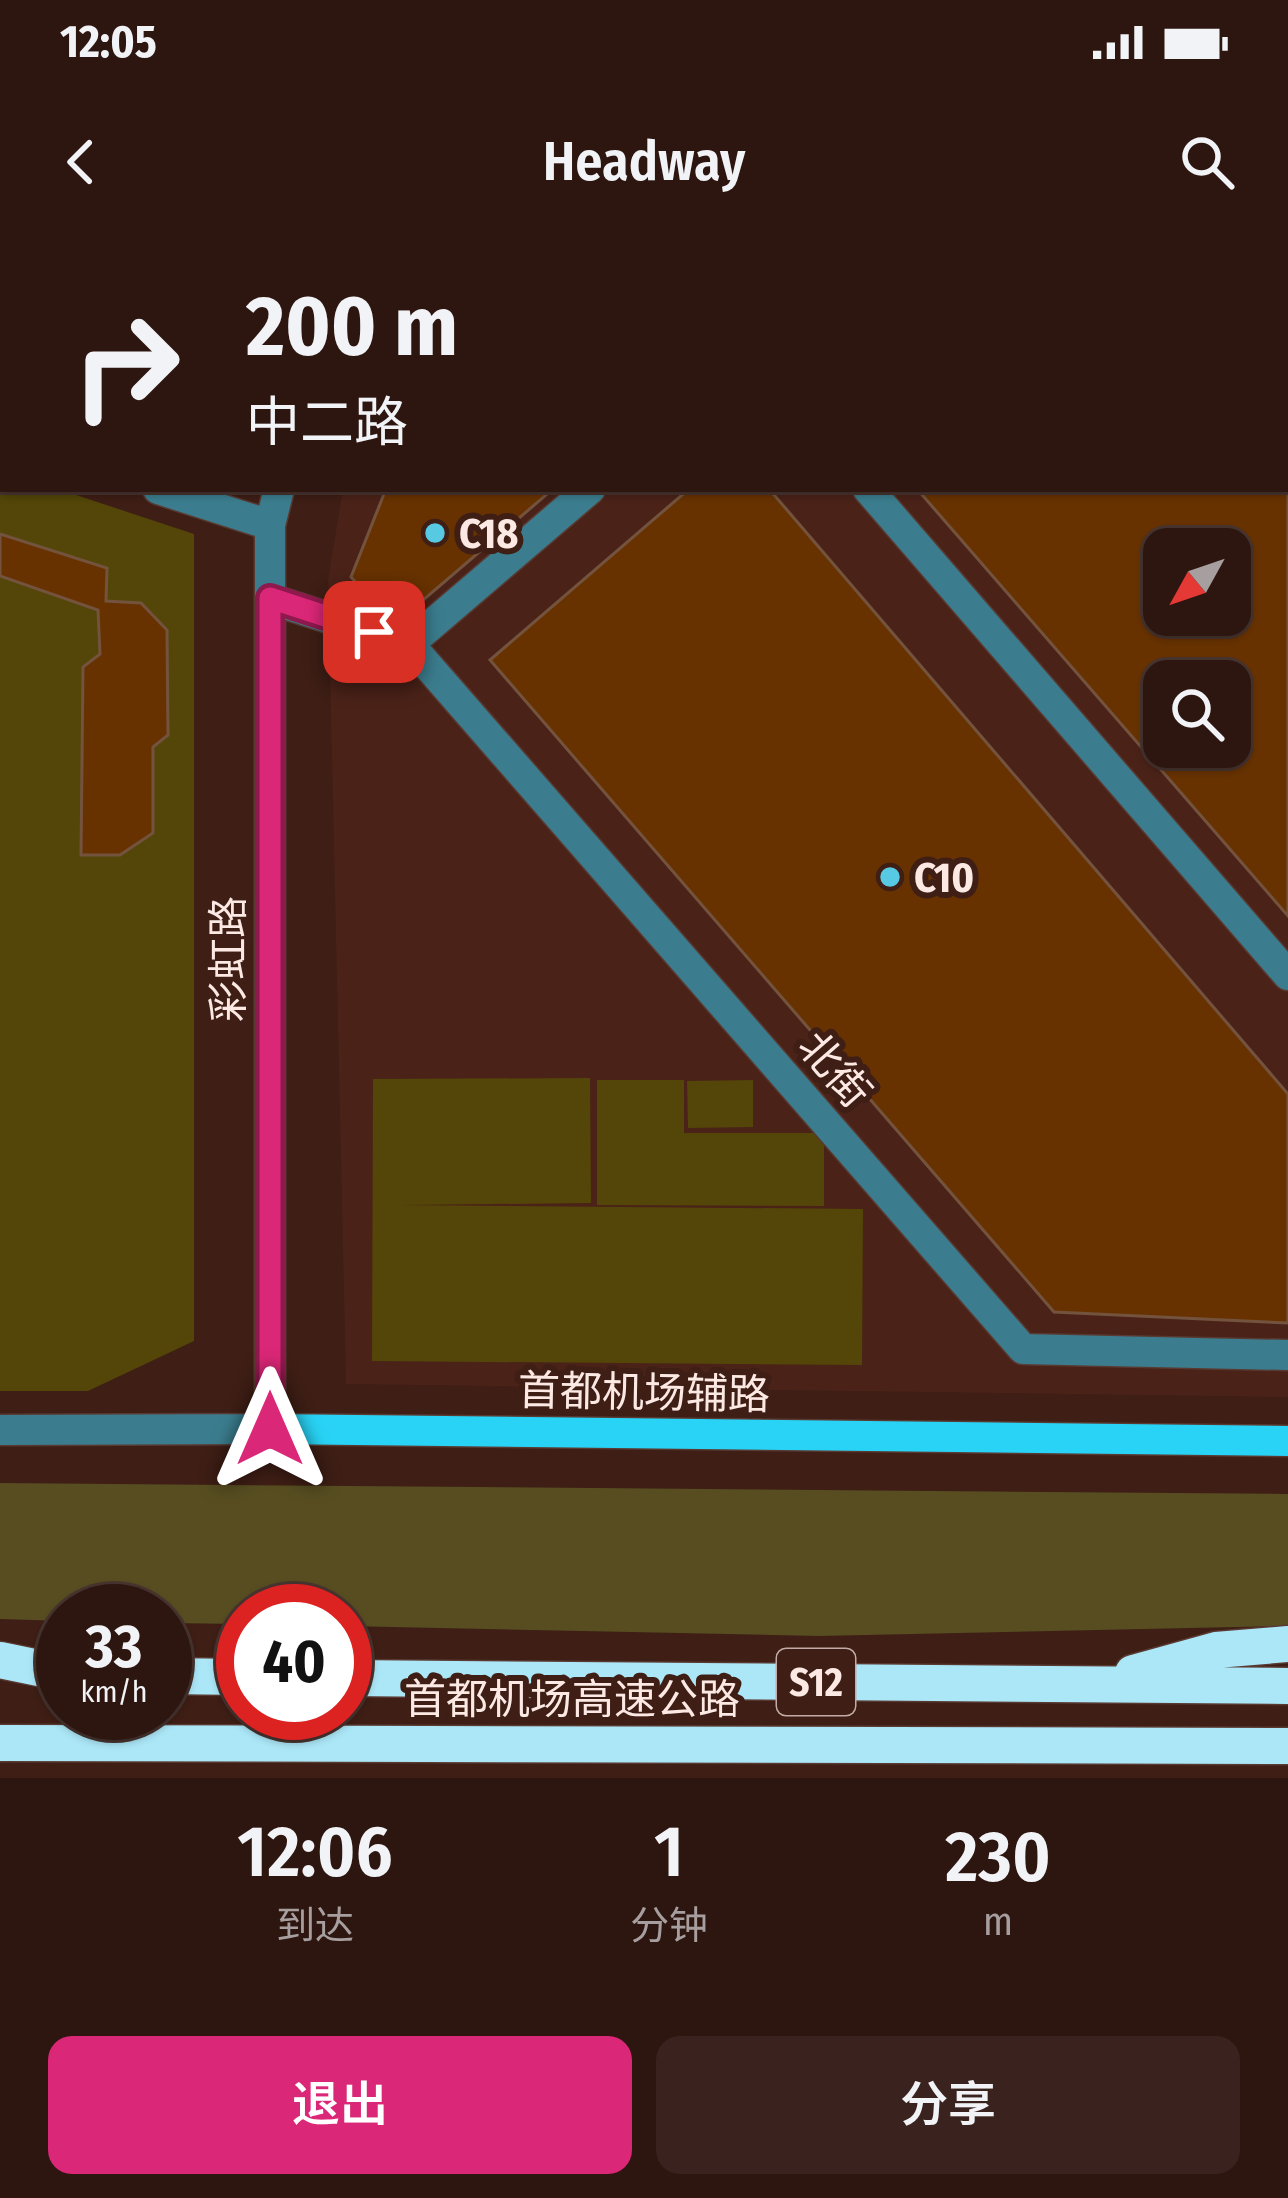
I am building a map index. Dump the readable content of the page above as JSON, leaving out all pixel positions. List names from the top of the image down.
{
  "streets": {
    "highway": ["S12", "首都机场高速公路"],
    "main road": ["首都机场辅路"],
    "street": ["彩虹路", "北街"]
  },
  "crossings": [
    ["彩虹路", "首都机场辅路"]
  ],
  "places": ["C18", "C10"],
  "north": "bottom left",
  "page": {
    "status": "12:05",
    "header": "Headway",
    "turn": ["200 m", "中二路"],
    "speed": "33 km/h",
    "limit": "40",
    "eta": [
      "12:06",
      "到达",
      "1",
      "分钟",
      "230",
      "m"
    ],
    "buttons": ["退出", "分享"]
  }
}
